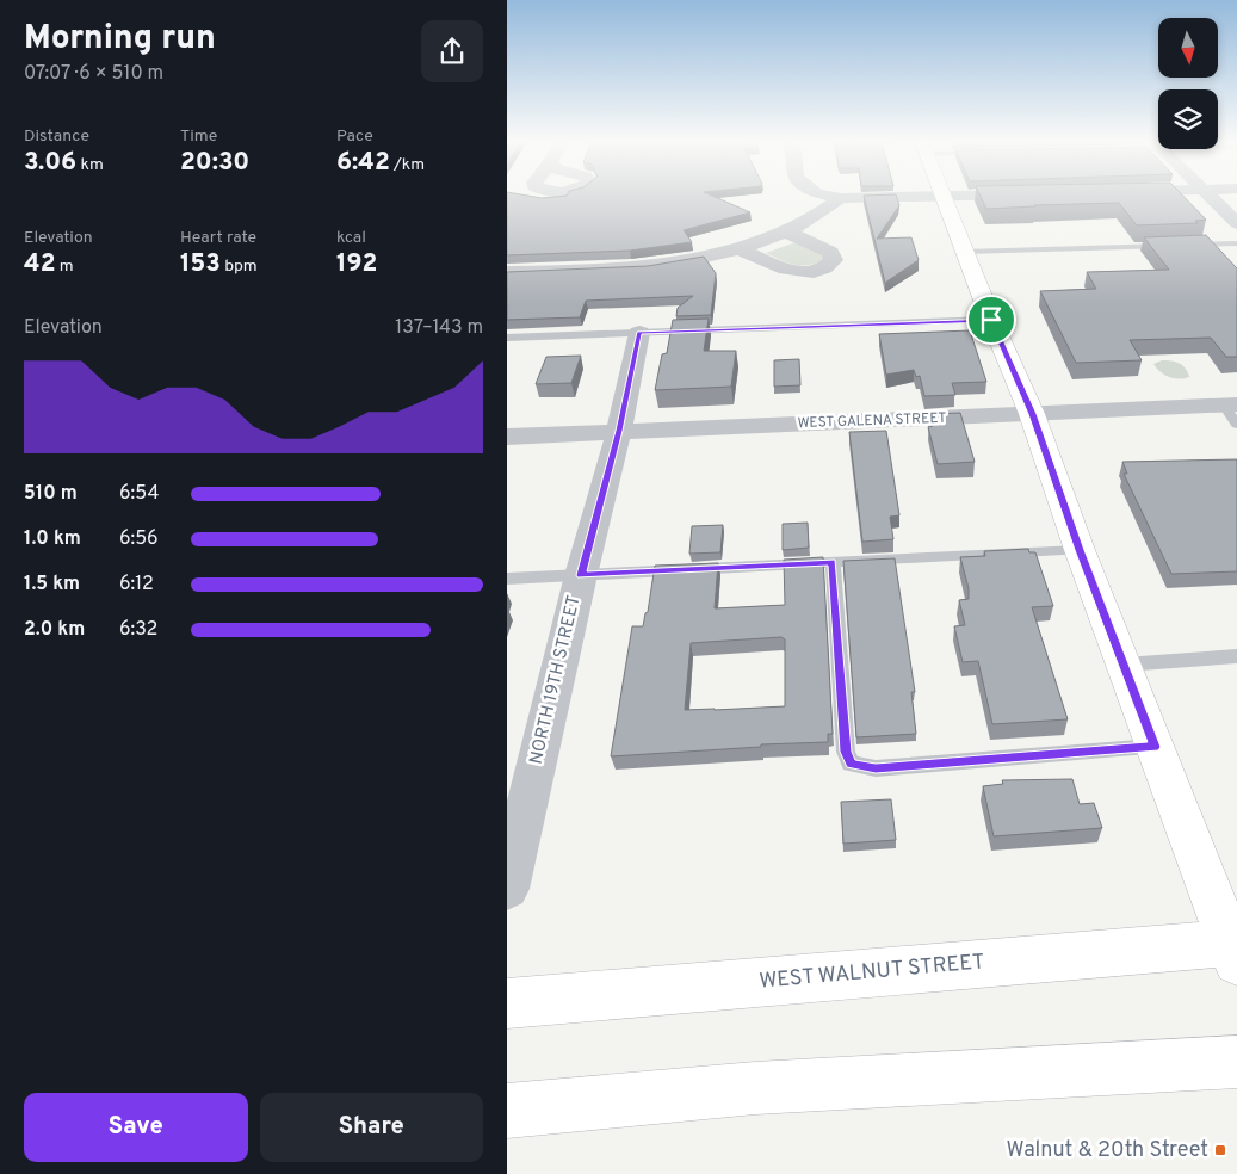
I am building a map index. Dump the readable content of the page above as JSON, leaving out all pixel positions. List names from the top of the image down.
{
  "streets": {
    "main road": ["WEST WALNUT STREET"],
    "street": ["WEST GALENA STREET", "NORTH 19TH STREET"]
  },
  "crossings": [
    ["WEST GALENA STREET", "NORTH 19TH STREET"]
  ],
  "places": {
    "transit": ["Walnut & 20th Street"]
  },
  "north": "bottom",
  "page": {
    "heading": ["Morning run", "07:07 · 6 × 510 m"],
    "stats": [
      ["Distance", "3.06 km"],
      ["Time", "20:30"],
      ["Pace", "6:42 /km"],
      ["Elevation", "42 m"],
      ["Heart rate", "153 bpm"],
      ["kcal", "192"]
    ],
    "chart": ["Elevation", "137–143 m"],
    "list": [
      {
        "name": "510 m",
        "note": "6:54"
      },
      {
        "name": "1.0 km",
        "note": "6:56"
      },
      {
        "name": "1.5 km",
        "note": "6:12"
      },
      {
        "name": "2.0 km",
        "note": "6:32"
      }
    ],
    "buttons": ["Save", "Share"]
  }
}
